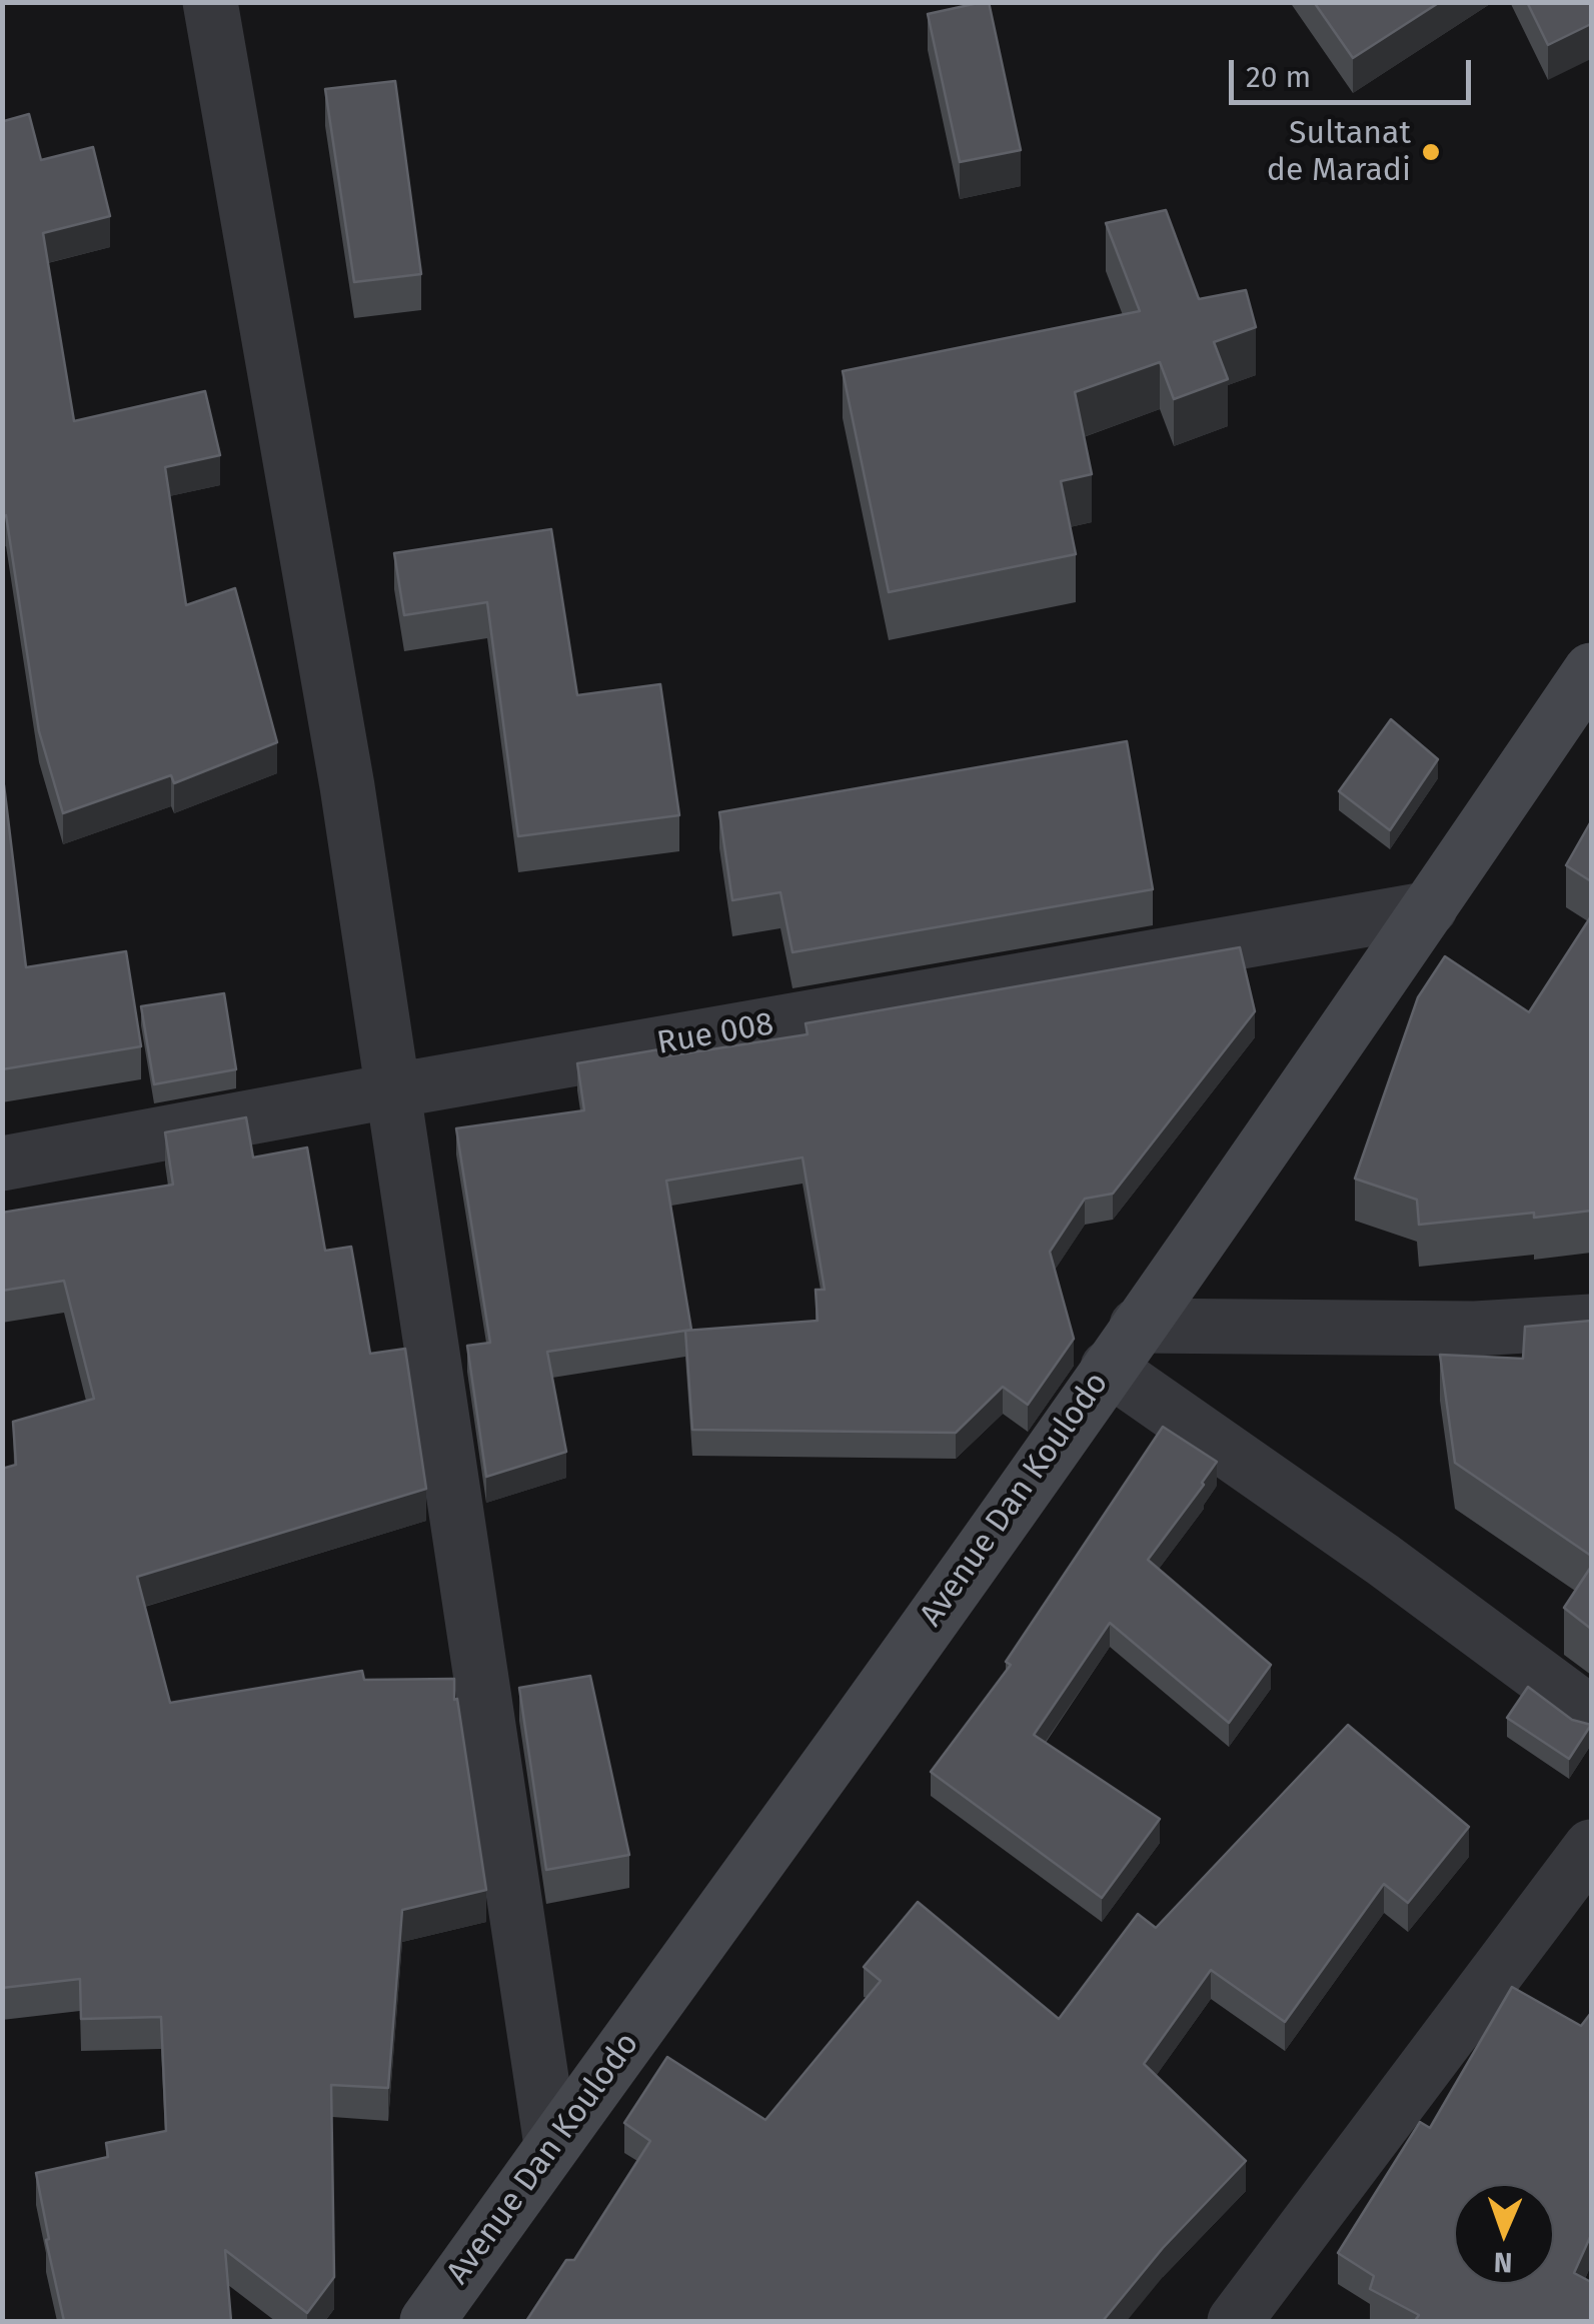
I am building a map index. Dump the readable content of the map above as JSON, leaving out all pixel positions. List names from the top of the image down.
{
  "streets": {
    "street": ["Rue 008", "Avenue Dan Koulodo"]
  },
  "crossings": [
    ["Rue 008", "Avenue Dan Koulodo"]
  ],
  "places": ["Sultanat de Maradi"],
  "scale_bar": "20 m",
  "north": "bottom"
}
